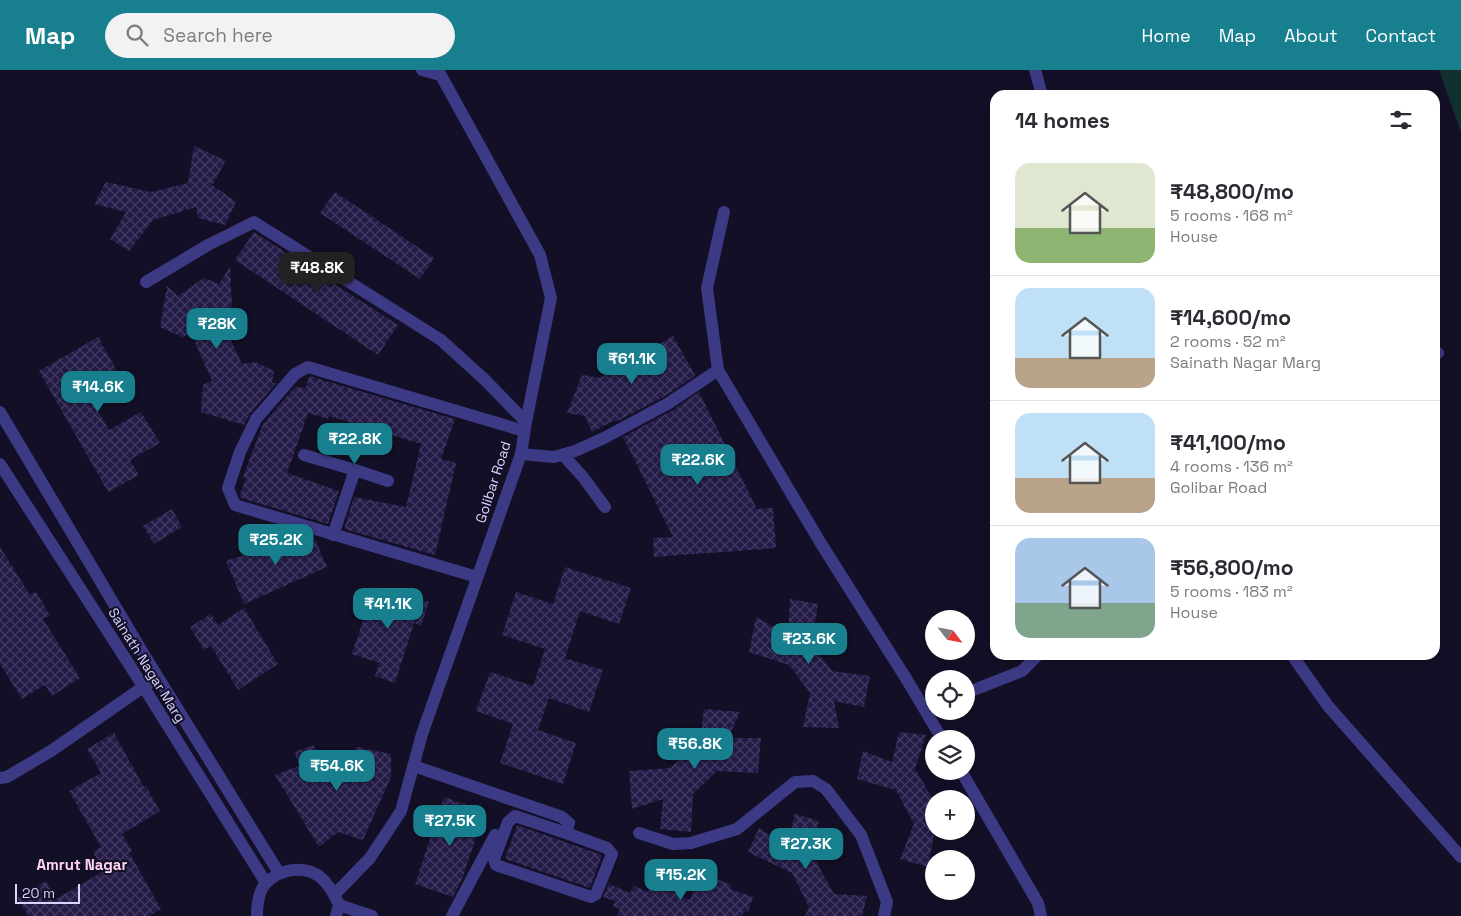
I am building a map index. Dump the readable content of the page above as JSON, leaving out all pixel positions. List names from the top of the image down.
{
  "streets": {
    "street": ["Golibar Road", "Sainath Nagar Marg"]
  },
  "districts": ["Amrut Nagar"],
  "scale_bar": "20 m",
  "north": "bottom right",
  "page": {
    "header": "Map",
    "search": "Search here",
    "nav": [
      "Home",
      "Map",
      "About",
      "Contact"
    ],
    "heading": "14 homes",
    "list": [
      {
        "name": "₹48,800/mo",
        "note": "5 rooms · 168 m² · House"
      },
      {
        "name": "₹14,600/mo",
        "note": "2 rooms · 52 m² · Sainath Nagar Marg"
      },
      {
        "name": "₹41,100/mo",
        "note": "4 rooms · 136 m² · Golibar Road"
      },
      {
        "name": "₹56,800/mo",
        "note": "5 rooms · 183 m² · House"
      }
    ],
    "price": [
      "₹48.8K",
      "₹28K",
      "₹61.1K",
      "₹14.6K",
      "₹22.8K",
      "₹22.6K",
      "₹25.2K",
      "₹41.1K",
      "₹23.6K",
      "₹56.8K",
      "₹54.6K",
      "₹27.5K",
      "₹27.3K",
      "₹15.2K"
    ],
    "map_buttons": ["+", "−"],
    "scale": "20 m"
  }
}
